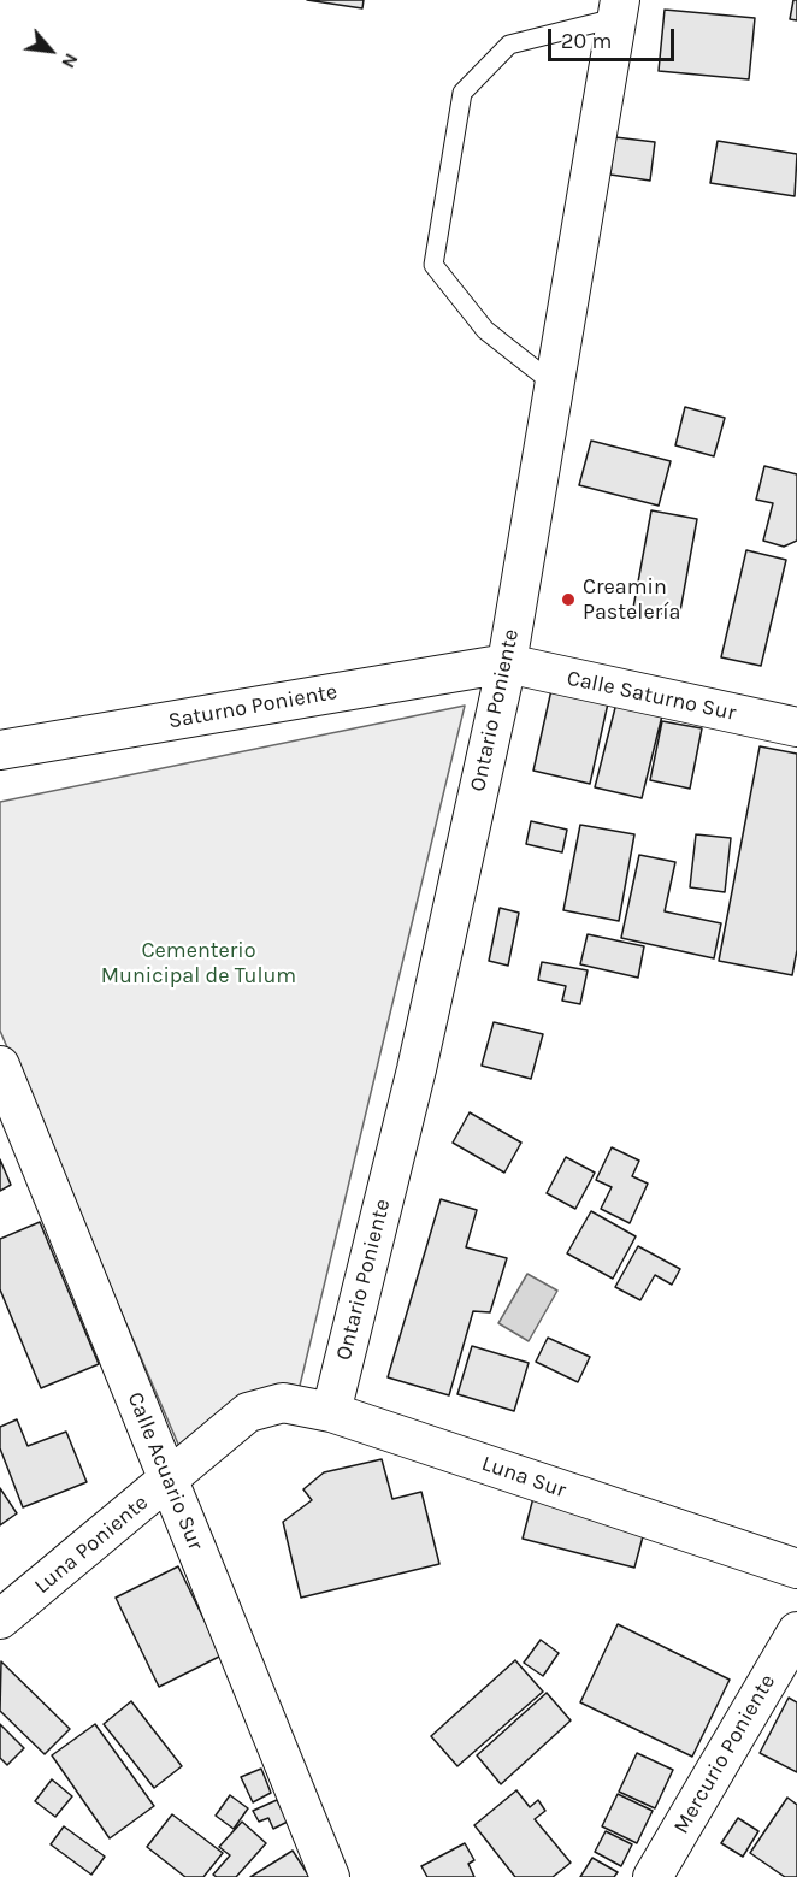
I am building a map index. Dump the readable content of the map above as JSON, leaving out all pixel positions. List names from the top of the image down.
{
  "streets": {
    "street": [
      "Calle Saturno Sur",
      "Saturno Poniente",
      "Ontario Poniente",
      "Calle Acuario Sur",
      "Luna Sur",
      "Luna Poniente",
      "Mercurio Poniente"
    ]
  },
  "crossings": [
    ["Calle Saturno Sur", "Saturno Poniente"],
    ["Calle Saturno Sur", "Ontario Poniente"],
    ["Saturno Poniente", "Ontario Poniente"],
    ["Ontario Poniente", "Luna Sur"],
    ["Calle Acuario Sur", "Luna Poniente"],
    ["Luna Sur", "Luna Poniente"]
  ],
  "parks": ["Cementerio Municipal de Tulum"],
  "places": ["Creamin Pastelería"],
  "scale_bar": "20 m",
  "north": "bottom right"
}
